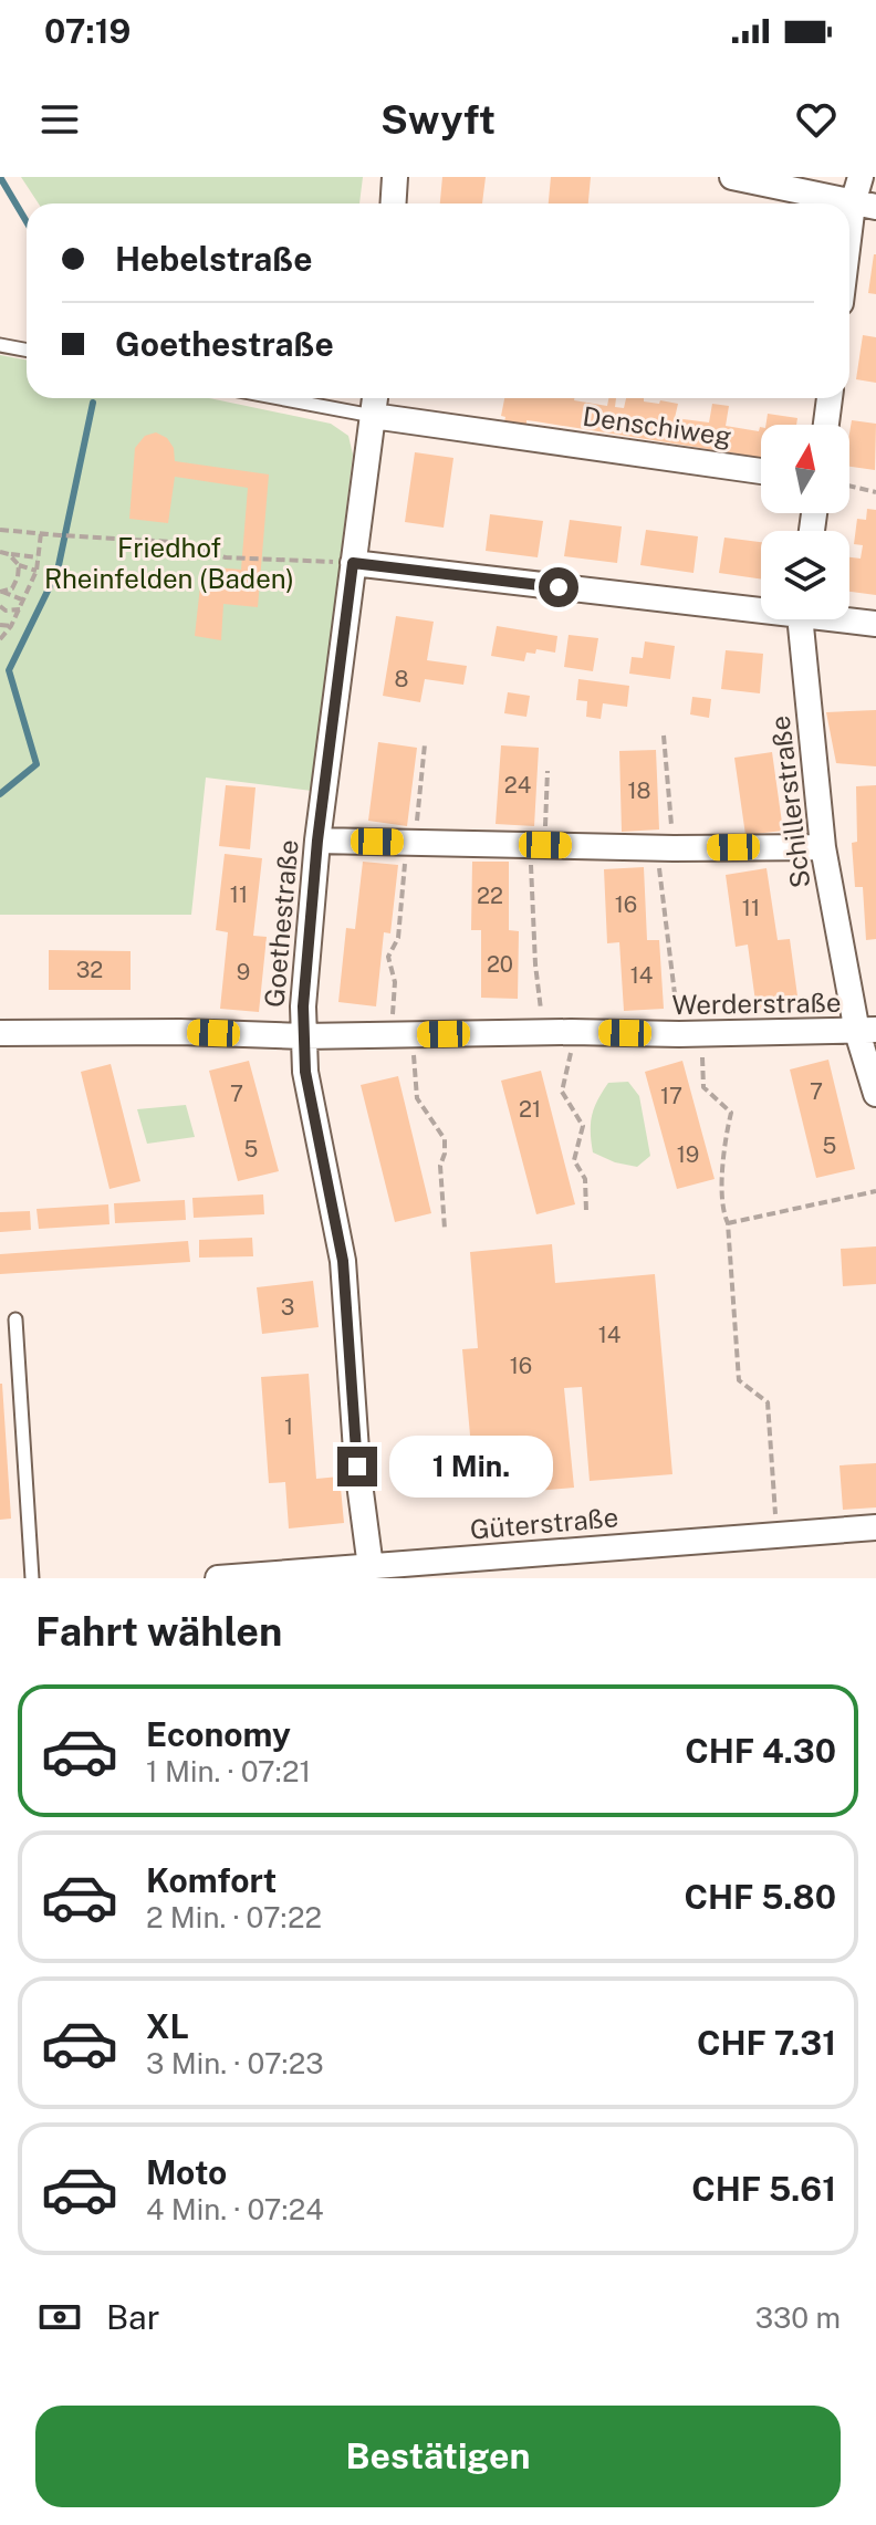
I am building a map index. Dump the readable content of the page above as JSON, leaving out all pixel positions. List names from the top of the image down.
{
  "streets": {
    "street": [
      "Denschiweg",
      "Schillerstraße",
      "Goethestraße",
      "Werderstraße",
      "Güterstraße"
    ]
  },
  "crossings": [
    ["Denschiweg", "Goethestraße"],
    ["Schillerstraße", "Werderstraße"],
    ["Goethestraße", "Werderstraße"],
    ["Goethestraße", "Güterstraße"]
  ],
  "parks": ["Friedhof Rheinfelden (Baden)"],
  "house_numbers": [
    "8",
    "24",
    "18",
    "11",
    "22",
    "16",
    "11",
    "20",
    "32",
    "9",
    "14",
    "7",
    "7",
    "17",
    "21",
    "5",
    "5",
    "19",
    "3",
    "14",
    "16",
    "1"
  ],
  "north": "top",
  "page": {
    "status": "07:19",
    "header": "Swyft",
    "banner": ["Hebelstraße", "Goethestraße"],
    "bubble": "1 Min.",
    "heading": "Fahrt wählen",
    "list": [
      {
        "name": "Economy",
        "note": "1 Min. · 07:21",
        "value": "CHF 4.30"
      },
      {
        "name": "Komfort",
        "note": "2 Min. · 07:22",
        "value": "CHF 5.80"
      },
      {
        "name": "XL",
        "note": "3 Min. · 07:23",
        "value": "CHF 7.31"
      },
      {
        "name": "Moto",
        "note": "4 Min. · 07:24",
        "value": "CHF 5.61"
      }
    ],
    "pay": ["Bar", "330 m"],
    "buttons": "Bestätigen"
  }
}
